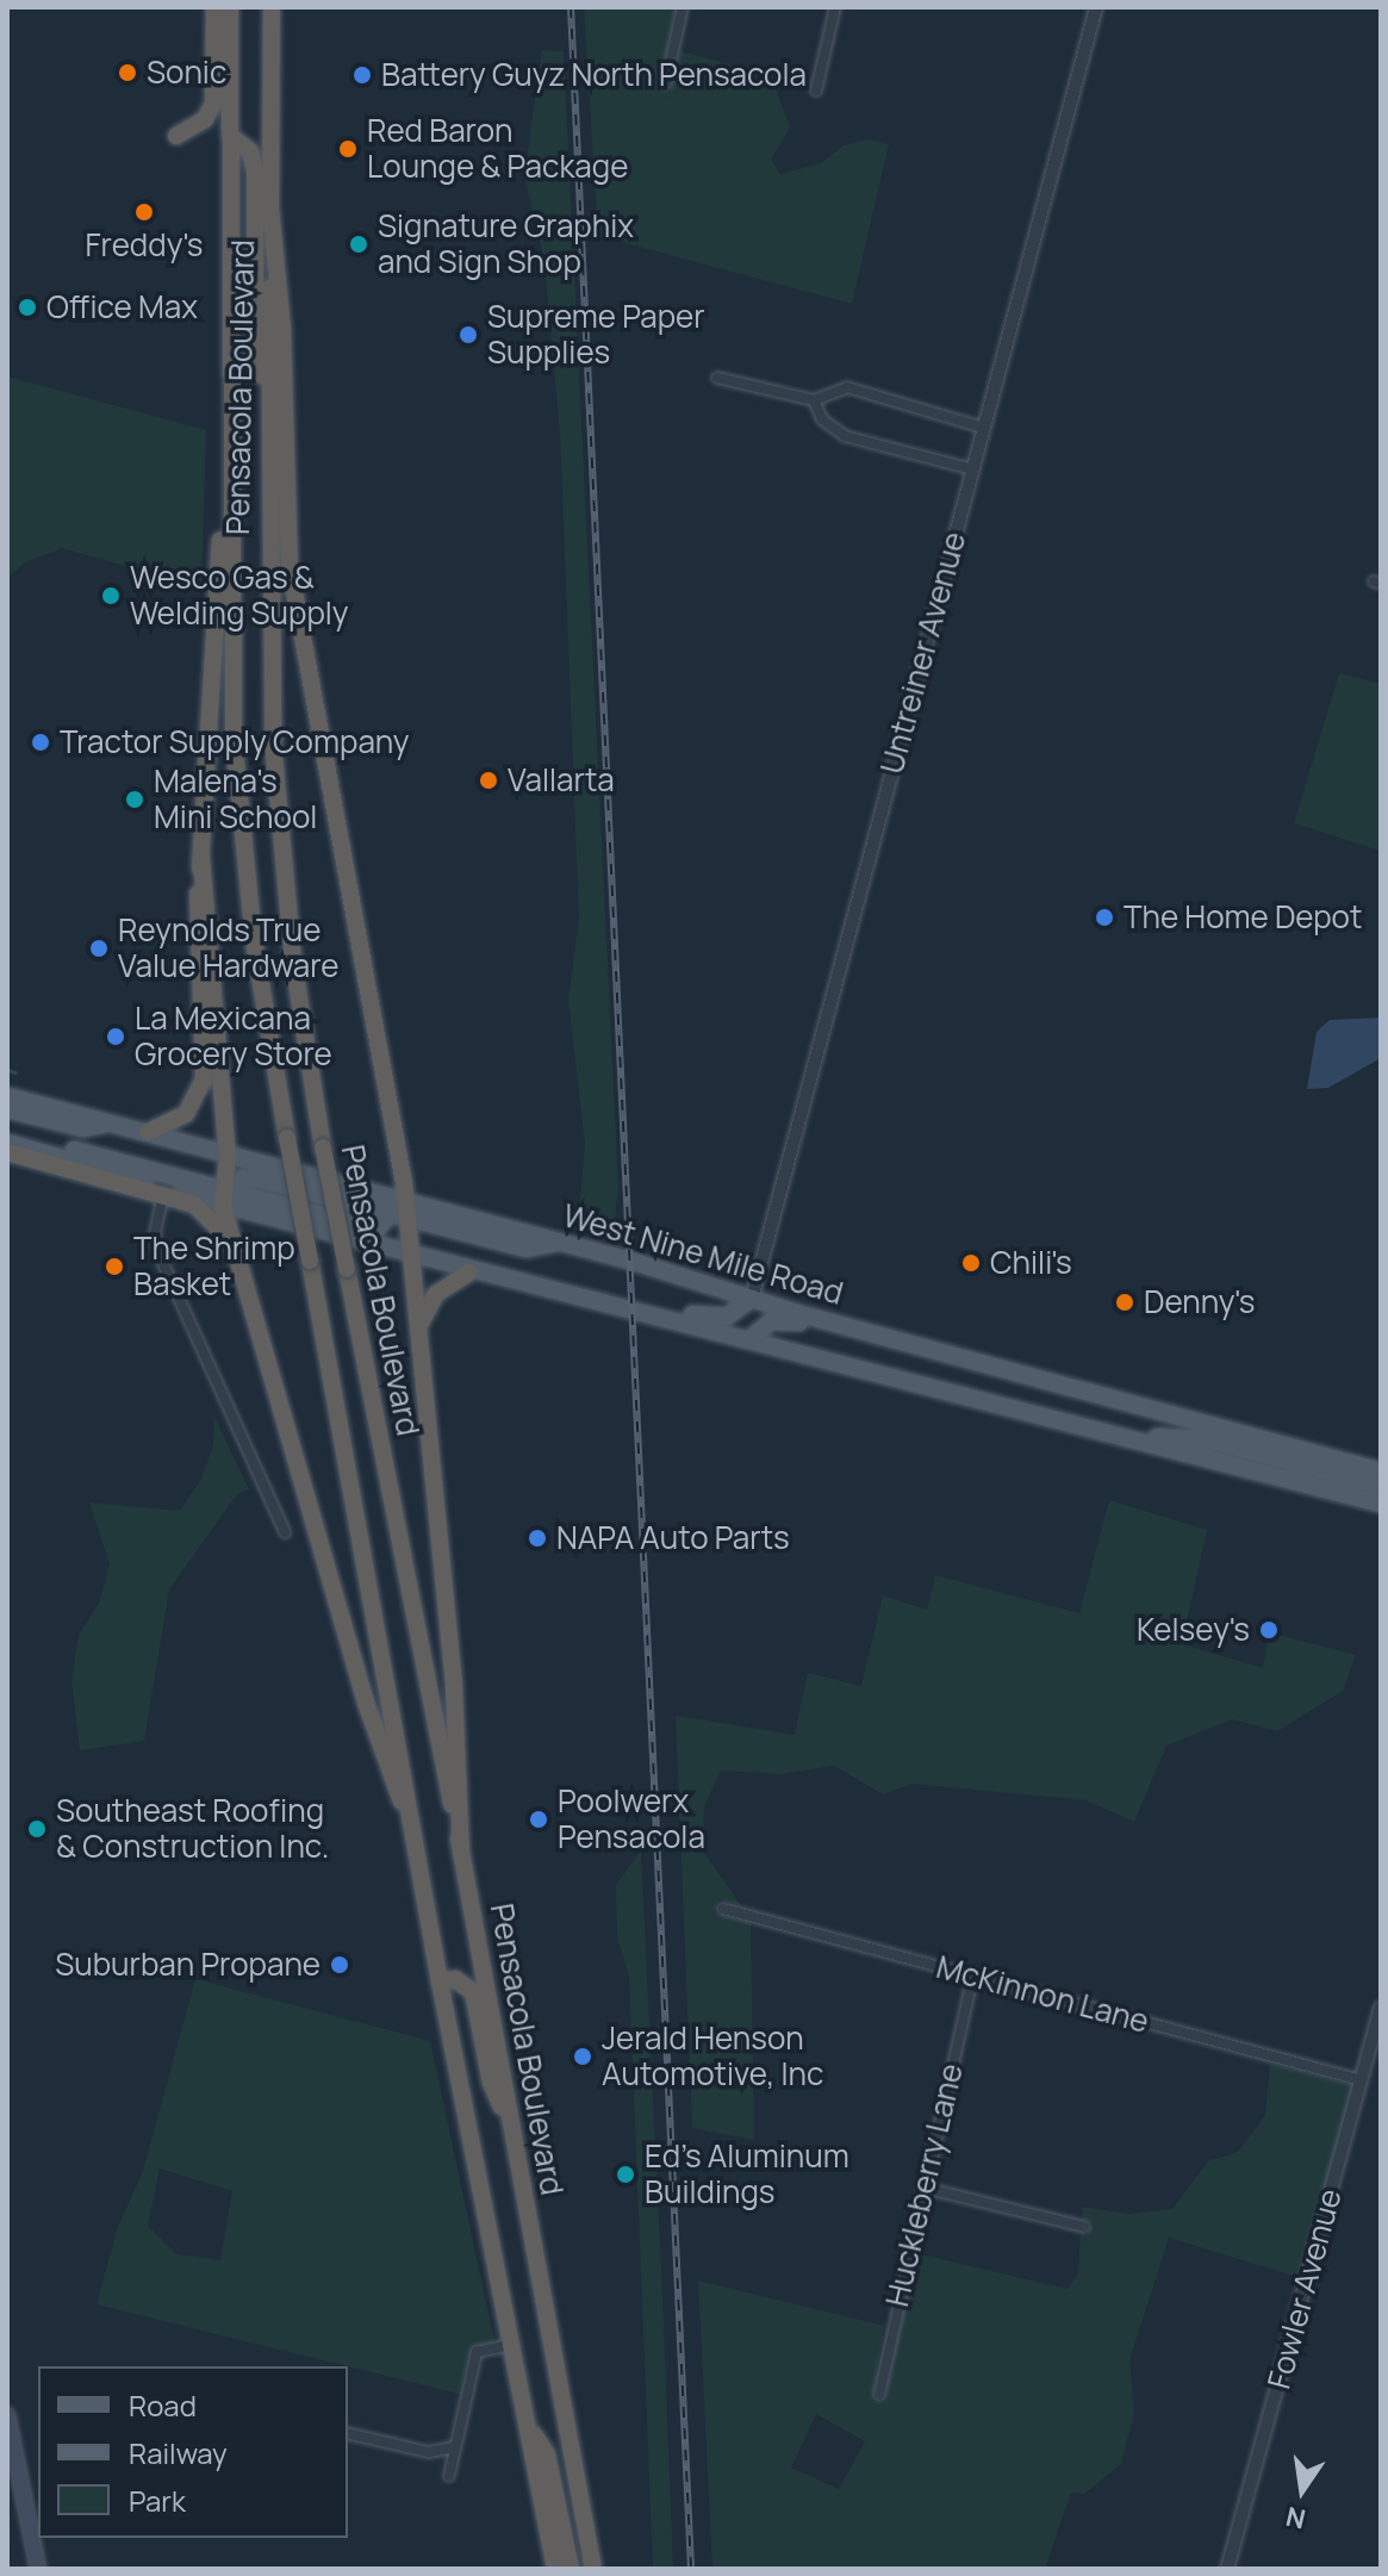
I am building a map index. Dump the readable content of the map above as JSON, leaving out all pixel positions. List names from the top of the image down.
{
  "streets": {
    "highway": ["Pensacola Boulevard"],
    "main road": ["West Nine Mile Road"],
    "street": [
      "Untreiner Avenue",
      "McKinnon Lane",
      "Huckleberry Lane",
      "Fowler Avenue"
    ]
  },
  "crossings": [
    ["Untreiner Avenue", "West Nine Mile Road"],
    ["McKinnon Lane", "Huckleberry Lane"],
    ["McKinnon Lane", "Fowler Avenue"]
  ],
  "places": [
    "Sonic",
    "Battery Guyz North Pensacola",
    "Red Baron Lounge & Package",
    "Freddy's",
    "Signature Graphix and Sign Shop",
    "Office Max",
    "Supreme Paper Supplies",
    "Wesco Gas & Welding Supply",
    "Tractor Supply Company",
    "Vallarta",
    "Malena's Mini School",
    "The Home Depot",
    "Reynolds True Value Hardware",
    "La Mexicana Grocery Store",
    "Chili's",
    "The Shrimp Basket",
    "Denny's",
    "NAPA Auto Parts",
    "Kelsey's",
    "Poolwerx Pensacola",
    "Southeast Roofing & Construction Inc.",
    "Suburban Propane",
    "Jerald Henson Automotive, Inc",
    "Ed's Aluminum Buildings"
  ],
  "legend": ["Road", "Railway", "Park"],
  "north": "bottom"
}
